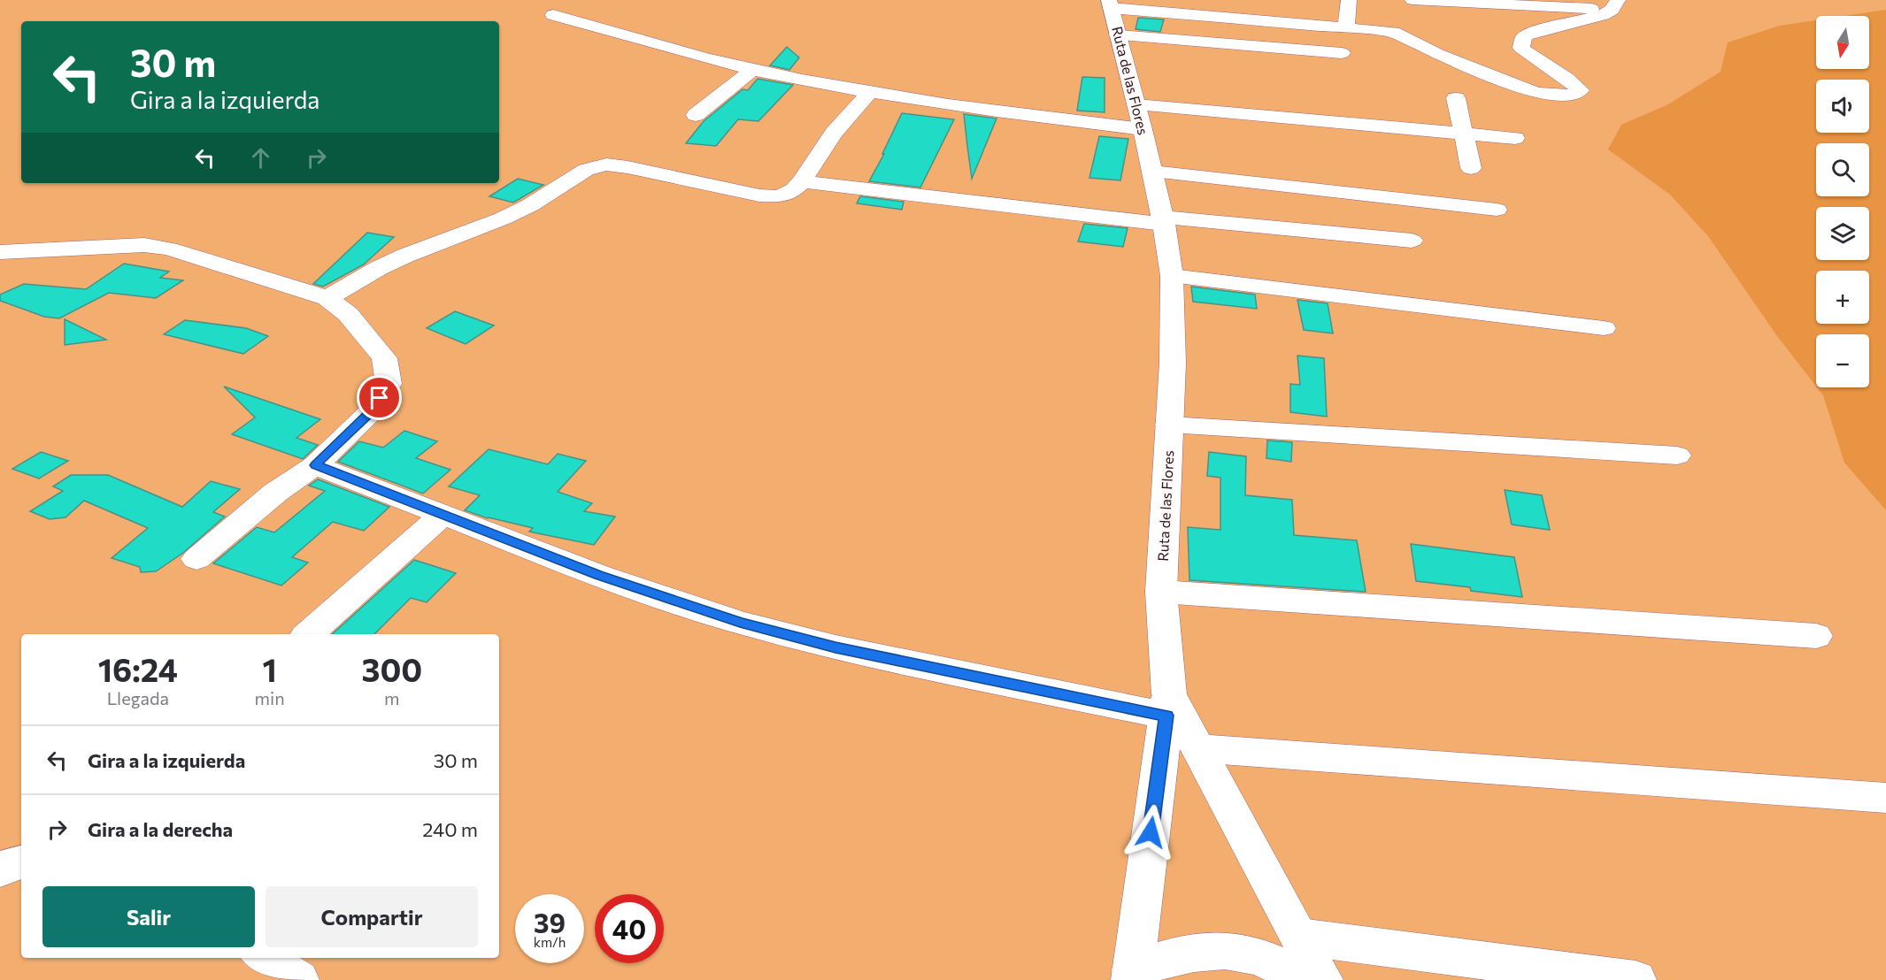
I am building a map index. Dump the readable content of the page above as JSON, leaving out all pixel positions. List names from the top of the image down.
{
  "streets": {
    "street": ["Ruta de las Flores"]
  },
  "north": "bottom",
  "page": {
    "map_buttons": ["+", "−"],
    "turn": ["30 m", "Gira a la izquierda"],
    "eta": [
      "16:24",
      "Llegada",
      "1",
      "min",
      "300",
      "m"
    ],
    "list": [
      {
        "name": "Gira a la izquierda",
        "value": "30 m"
      },
      {
        "name": "Gira a la derecha",
        "value": "240 m"
      }
    ],
    "buttons": ["Salir", "Compartir"],
    "speed": "39 km/h",
    "limit": "40"
  }
}
